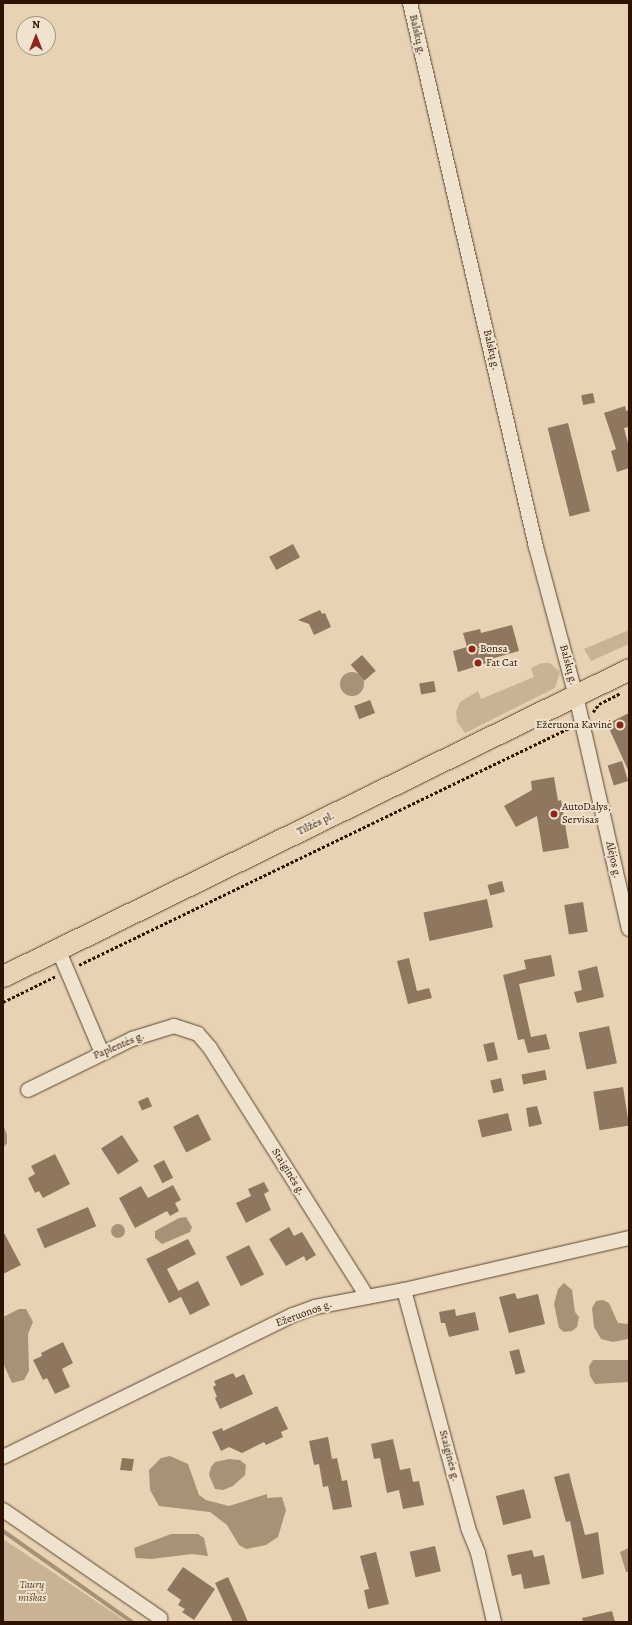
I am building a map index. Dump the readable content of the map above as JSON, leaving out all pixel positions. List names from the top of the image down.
{
  "streets": {
    "highway": ["Tilžės pl."],
    "street": [
      "Balskų g.",
      "Alėjos g.",
      "Paplentės g.",
      "Staiginės g.",
      "Ežeruonos g."
    ]
  },
  "crossings": [
    ["Balskų g.", "Tilžės pl."],
    ["Balskų g.", "Alėjos g."],
    ["Tilžės pl.", "Alėjos g."],
    ["Paplentės g.", "Staiginės g."],
    ["Staiginės g.", "Ežeruonos g."]
  ],
  "parks": ["Taurų miškas"],
  "places": [
    "Bonsa",
    "Fat Cat",
    "Ežeruona Kavinė",
    "AutoDalys, Servisas"
  ],
  "north": "top"
}
